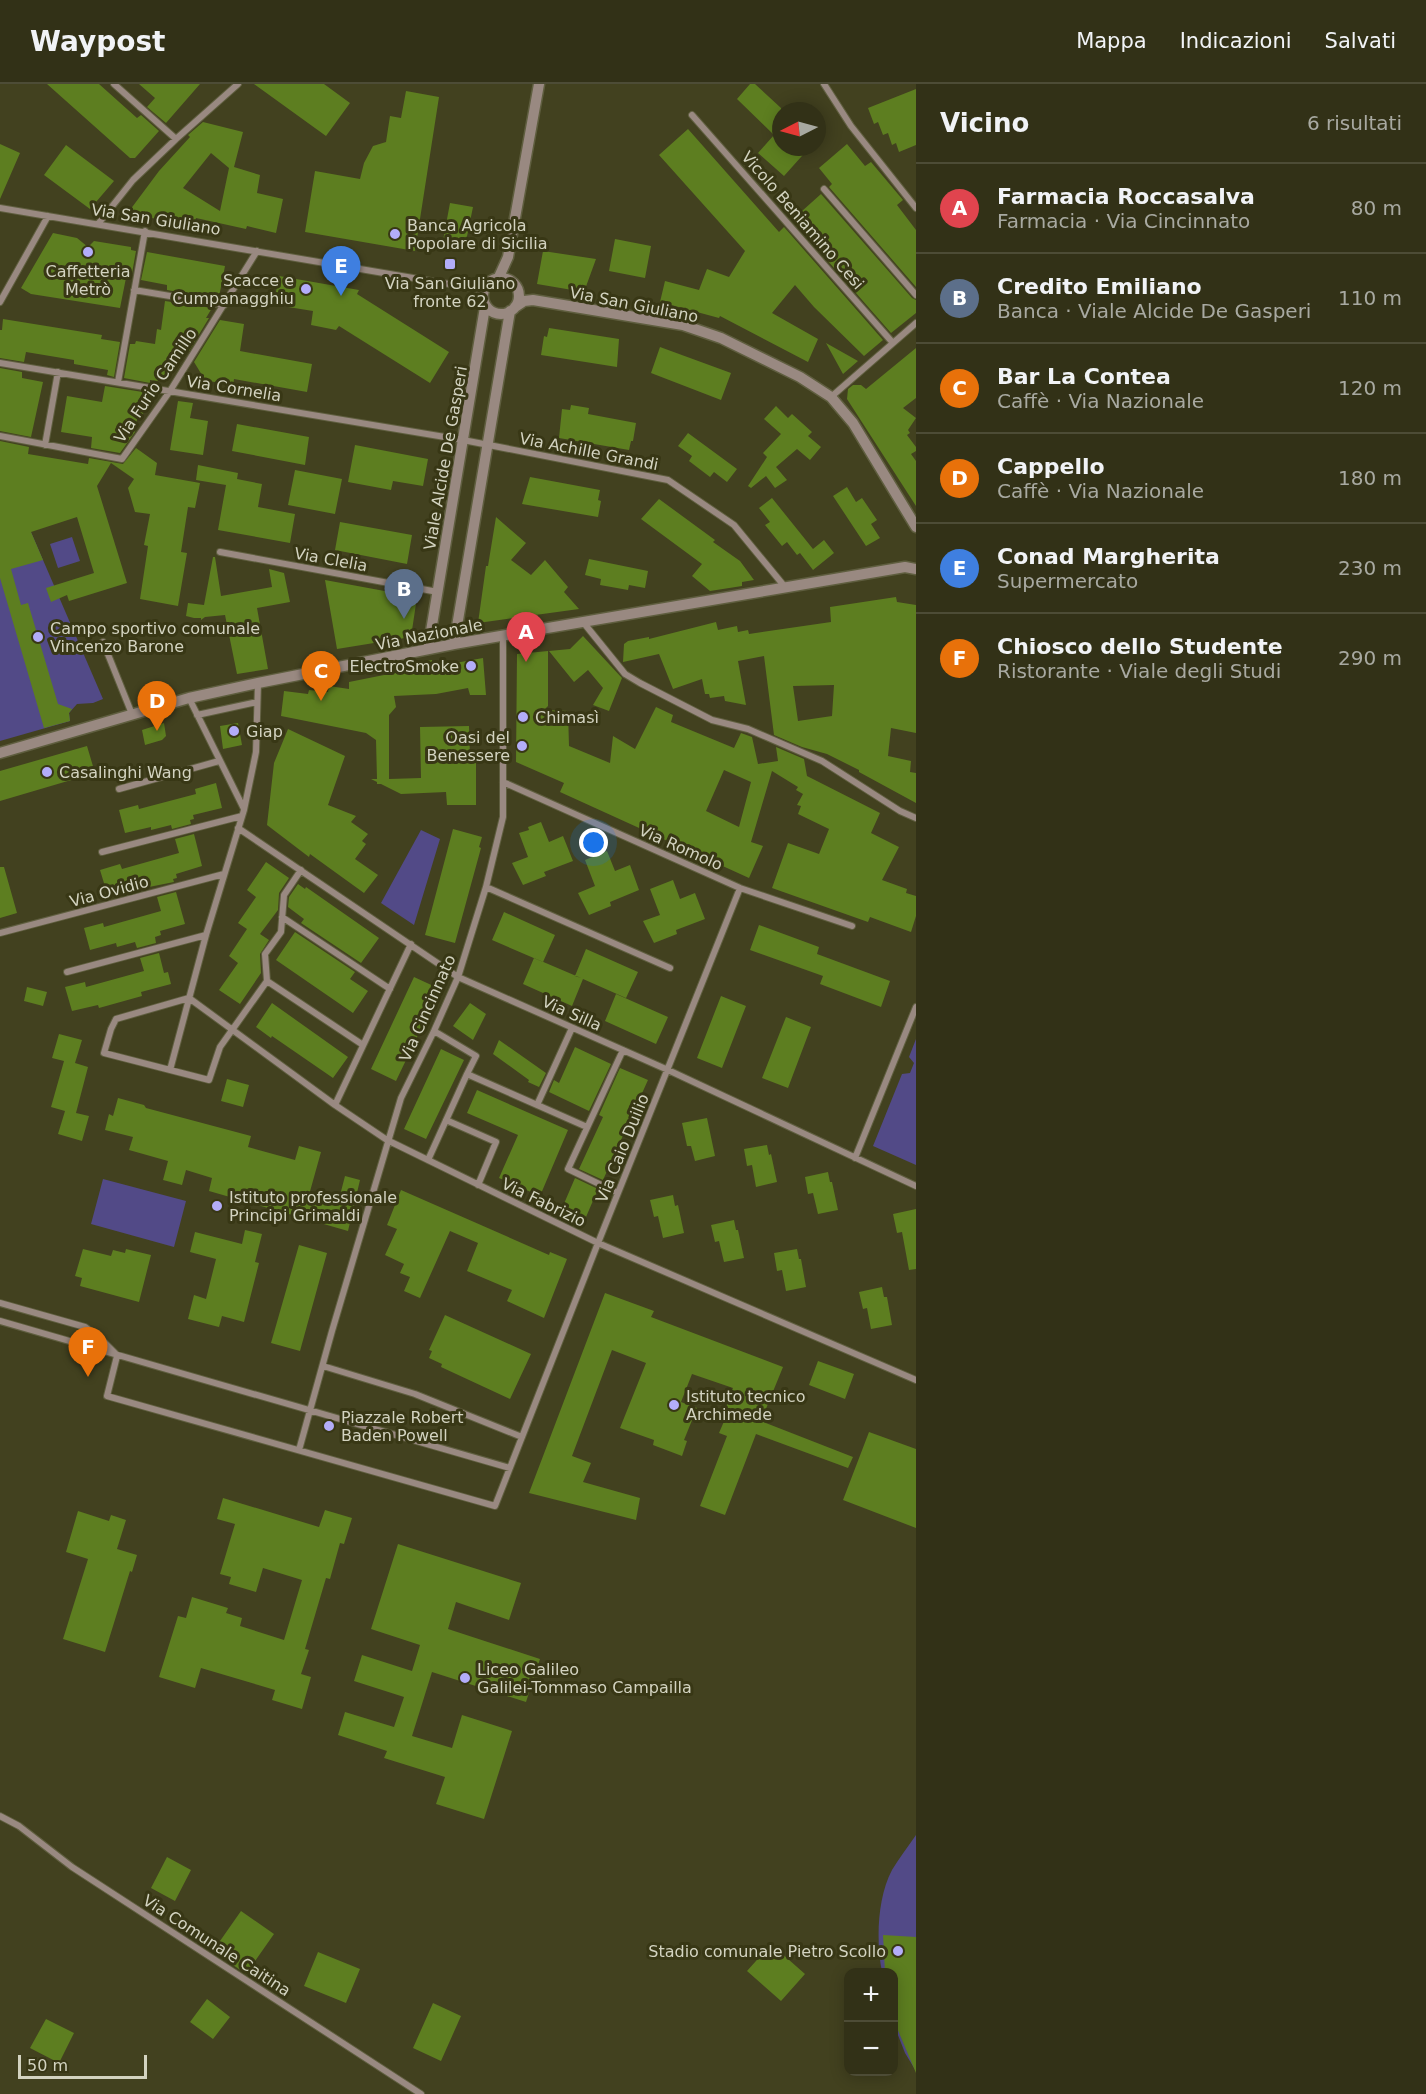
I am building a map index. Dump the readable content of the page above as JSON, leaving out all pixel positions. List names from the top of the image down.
{
  "streets": {
    "street": [
      "Via San Giuliano",
      "Vicolo Beniamino Cesi",
      "Via Furio Camillo",
      "Via Cornelia",
      "Via Achille Grandi",
      "Viale Alcide De Gasperi",
      "Via Clelia",
      "Via Nazionale",
      "Via Romolo",
      "Via Ovidio",
      "Via Cincinnato",
      "Via Silla",
      "Via Caio Duilio",
      "Via Fabrizio",
      "Via Comunale Caitina"
    ]
  },
  "crossings": [
    ["Via San Giuliano", "Via Furio Camillo"],
    ["Via San Giuliano", "Viale Alcide De Gasperi"],
    ["Via Furio Camillo", "Via Cornelia"],
    ["Via Cornelia", "Via Achille Grandi"],
    ["Via Cornelia", "Viale Alcide De Gasperi"],
    ["Via Achille Grandi", "Via Nazionale"],
    ["Viale Alcide De Gasperi", "Via Clelia"],
    ["Viale Alcide De Gasperi", "Via Nazionale"],
    ["Via Nazionale", "Via Cincinnato"],
    ["Via Romolo", "Via Cincinnato"],
    ["Via Romolo", "Via Caio Duilio"],
    ["Via Cincinnato", "Via Silla"],
    ["Via Cincinnato", "Via Caio Duilio"],
    ["Via Cincinnato", "Via Fabrizio"],
    ["Via Silla", "Via Caio Duilio"],
    ["Via Caio Duilio", "Via Fabrizio"]
  ],
  "places": {
    "other": [
      "Banca Agricola Popolare di Sicilia",
      "Caffetteria Metrò",
      "Scacce e Cumpanagghiu",
      "Campo sportivo comunale Vincenzo Barone",
      "ElectroSmoke",
      "Chimasì",
      "Giap",
      "Oasi del Benessere",
      "Casalinghi Wang",
      "Istituto professionale Principi Grimaldi",
      "Istituto tecnico Archimede",
      "Piazzale Robert Baden Powell",
      "Liceo Galileo Galilei-Tommaso Campailla",
      "Stadio comunale Pietro Scollo"
    ],
    "transit": ["Via San Giuliano fronte 62"]
  },
  "scale_bar": "50 m",
  "north": "left",
  "page": {
    "header": "Waypost",
    "nav": ["Mappa", "Indicazioni", "Salvati"],
    "heading": ["Vicino", "6 risultati"],
    "list": [
      {
        "mark": "A",
        "name": "Farmacia Roccasalva",
        "note": "Farmacia · Via Cincinnato",
        "value": "80 m"
      },
      {
        "mark": "B",
        "name": "Credito Emiliano",
        "note": "Banca · Viale Alcide De Gasperi",
        "value": "110 m"
      },
      {
        "mark": "C",
        "name": "Bar La Contea",
        "note": "Caffè · Via Nazionale",
        "value": "120 m"
      },
      {
        "mark": "D",
        "name": "Cappello",
        "note": "Caffè · Via Nazionale",
        "value": "180 m"
      },
      {
        "mark": "E",
        "name": "Conad Margherita",
        "note": "Supermercato",
        "value": "230 m"
      },
      {
        "mark": "F",
        "name": "Chiosco dello Studente",
        "note": "Ristorante · Viale degli Studi",
        "value": "290 m"
      }
    ],
    "pins": [
      "E",
      "B",
      "A",
      "C",
      "D",
      "F"
    ],
    "map_buttons": ["+", "−"],
    "scale": "50 m"
  }
}
